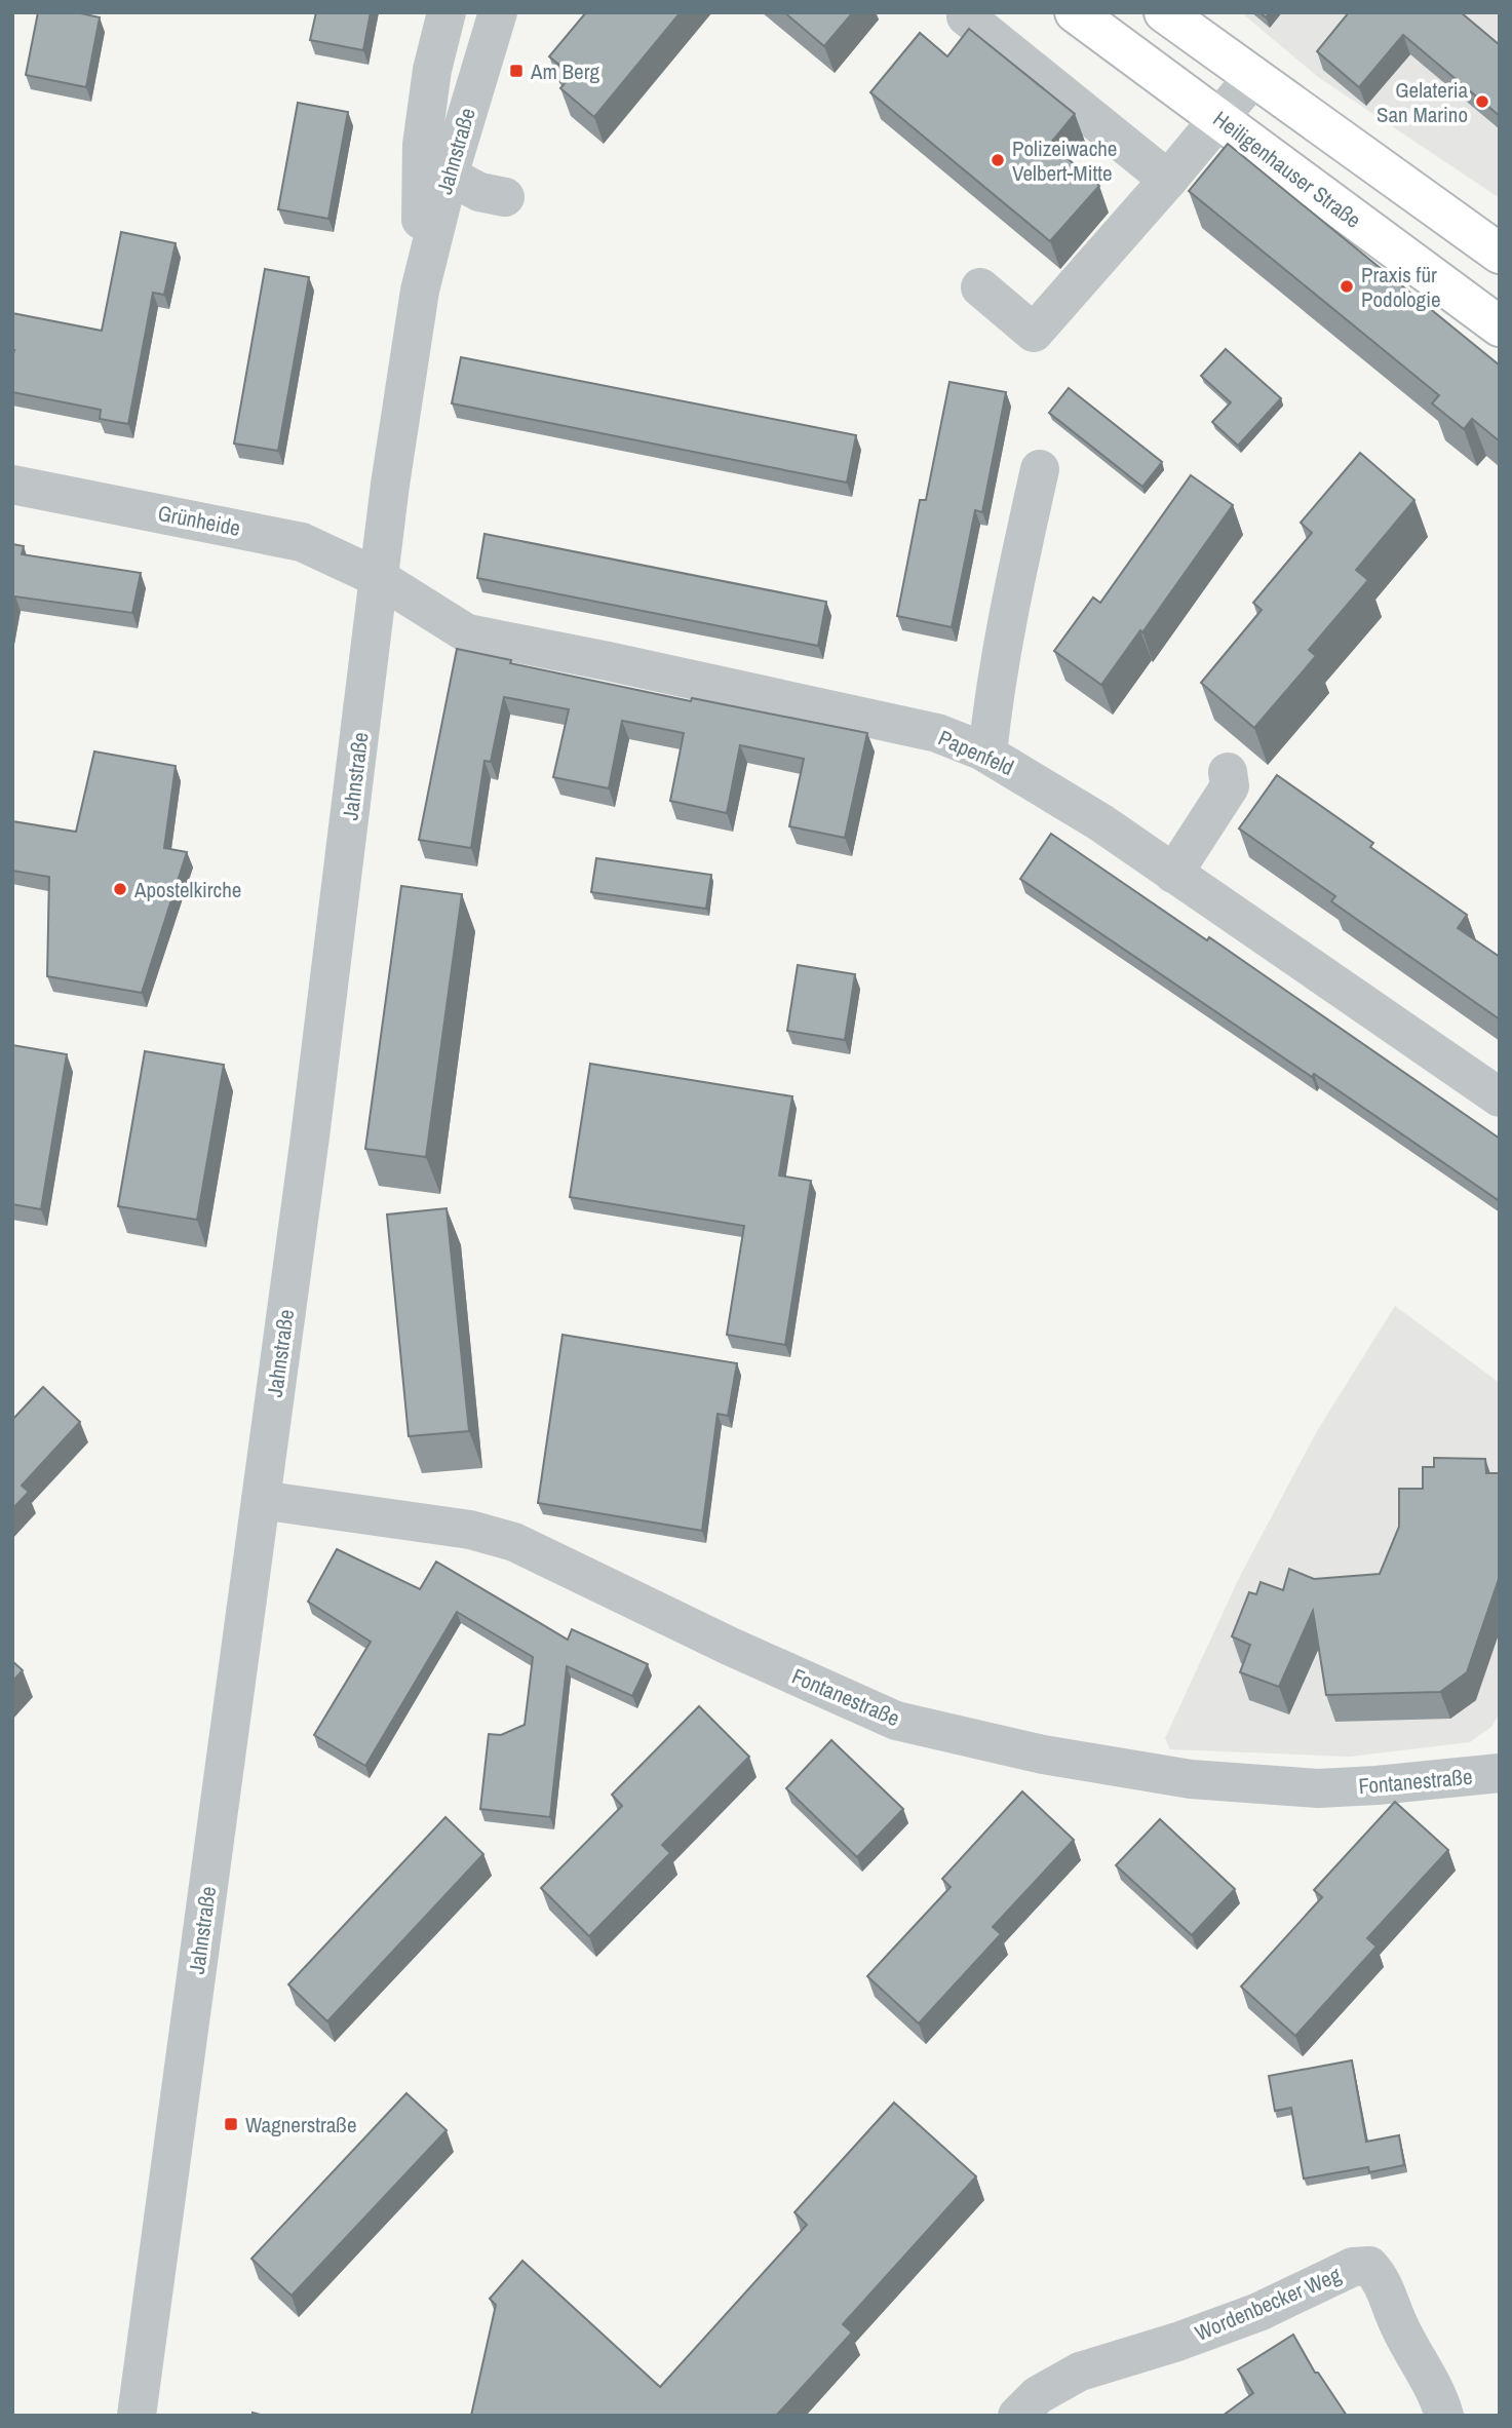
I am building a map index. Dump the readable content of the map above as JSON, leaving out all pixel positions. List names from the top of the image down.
{
  "streets": {
    "main road": ["Heiligenhauser Straße"],
    "street": [
      "Jahnstraße",
      "Grünheide",
      "Papenfeld",
      "Fontanestraße",
      "Wordenbecker Weg"
    ]
  },
  "crossings": [
    ["Jahnstraße", "Grünheide"],
    ["Jahnstraße", "Papenfeld"],
    ["Jahnstraße", "Fontanestraße"],
    ["Grünheide", "Papenfeld"]
  ],
  "places": {
    "transit": ["Am Berg", "Wagnerstraße"],
    "other": [
      "Gelateria San Marino",
      "Polizeiwache Velbert-Mitte",
      "Praxis für Podologie",
      "Apostelkirche"
    ]
  }
}
